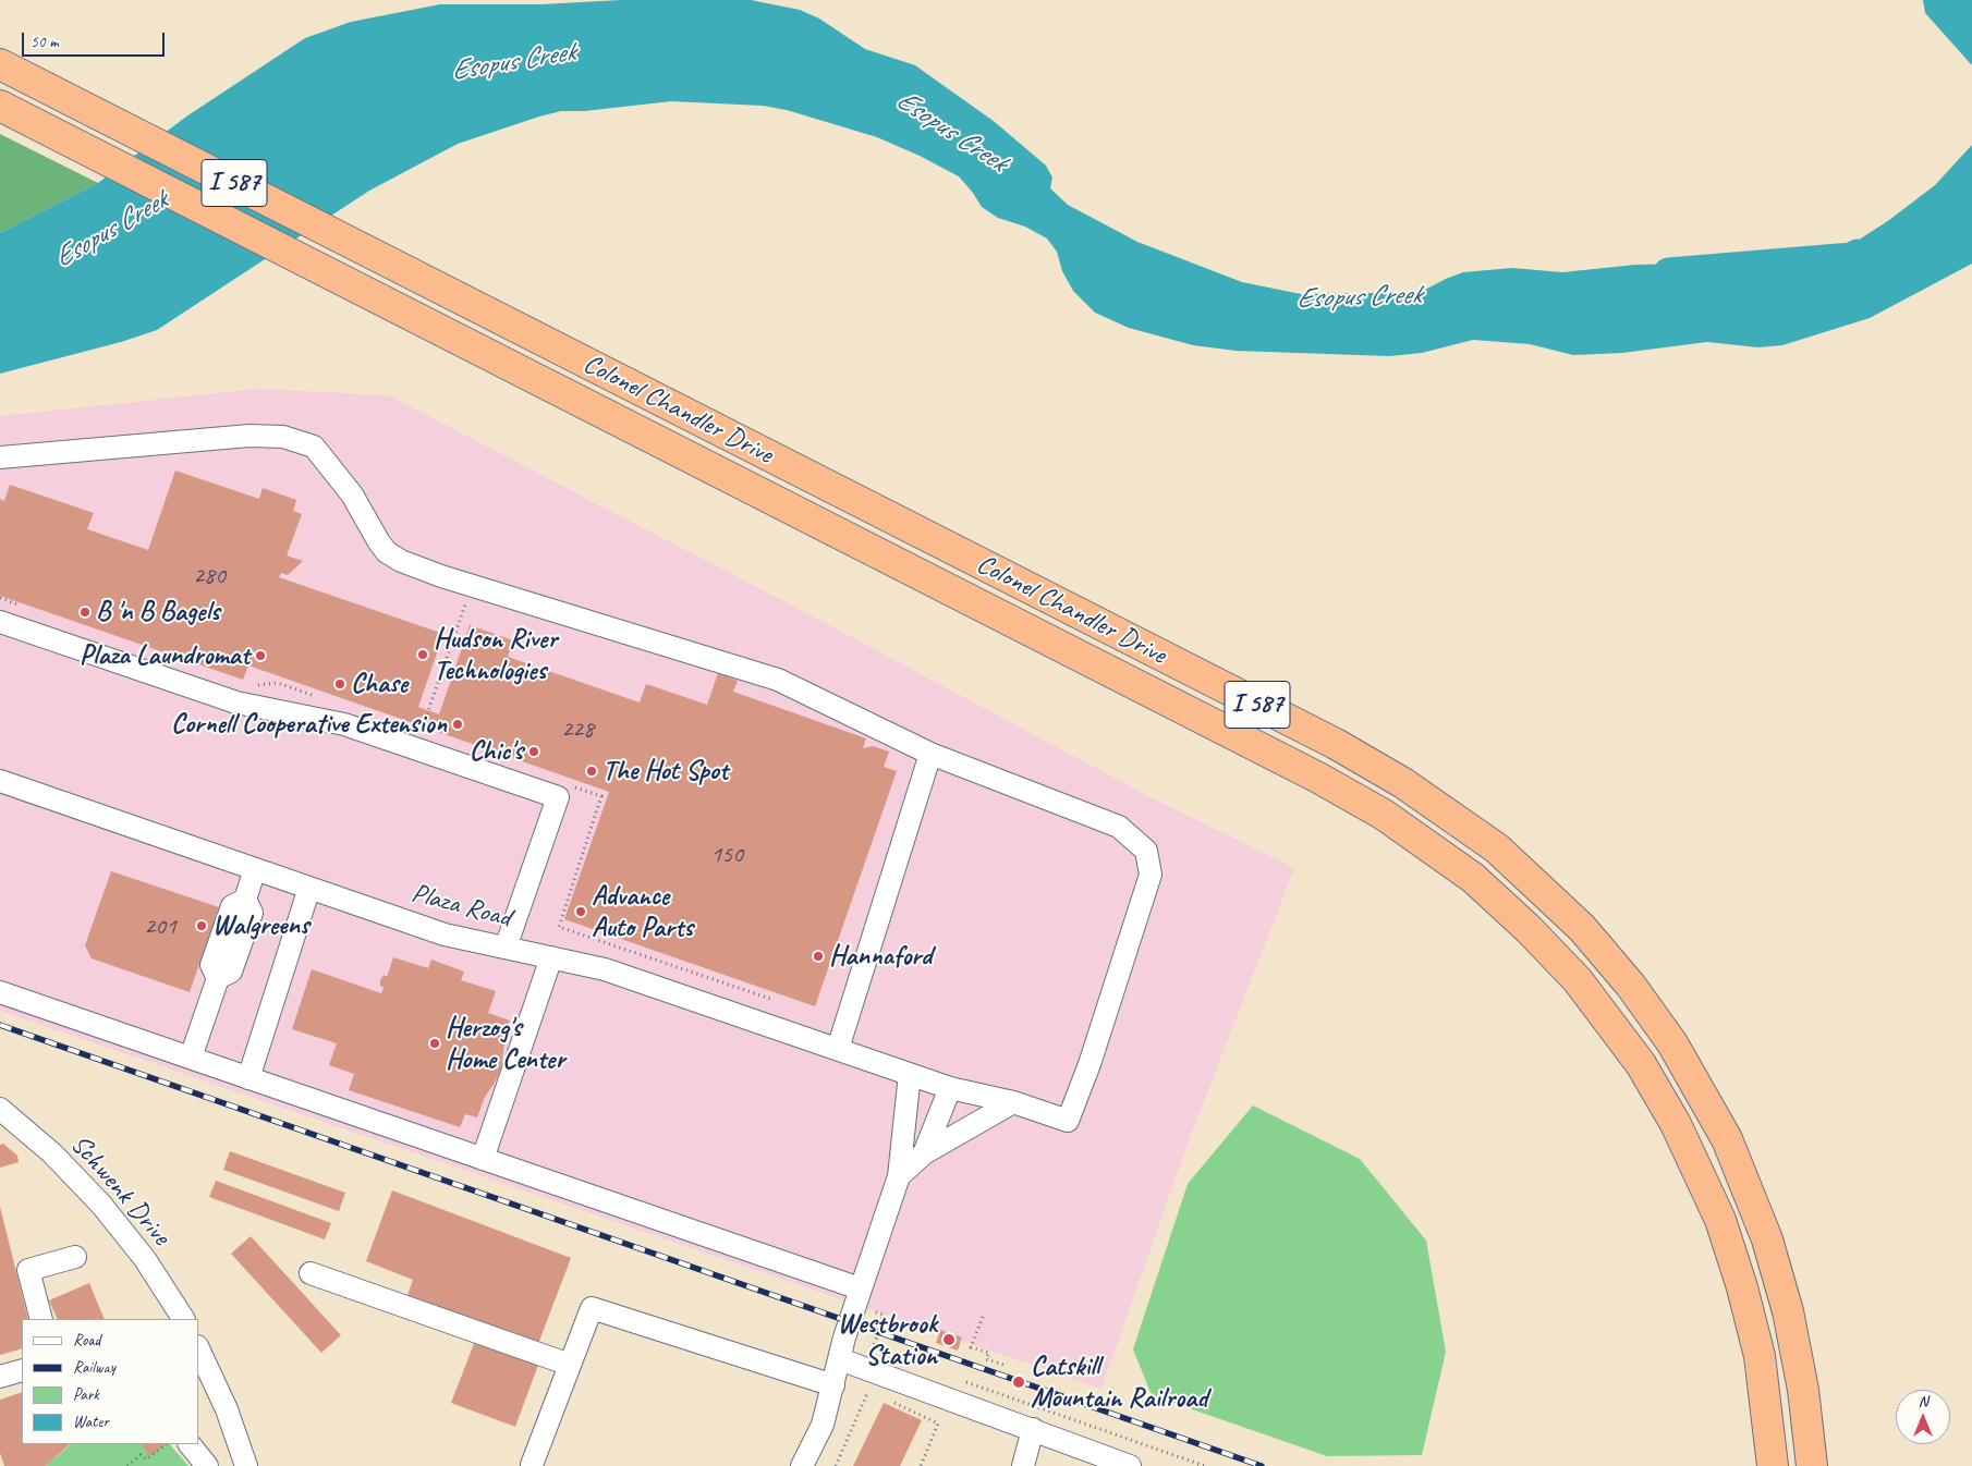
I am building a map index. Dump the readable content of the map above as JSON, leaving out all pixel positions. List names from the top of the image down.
{
  "streets": {
    "highway": ["I 587", "Colonel Chandler Drive"],
    "street": ["Plaza Road", "Schwenk Drive"]
  },
  "water": ["Esopus Creek"],
  "places": [
    "B 'n B Bagels",
    "Hudson River Technologies",
    "Plaza Laundromat",
    "Chase",
    "Cornell Cooperative Extension",
    "Chic's",
    "The Hot Spot",
    "Advance Auto Parts",
    "Walgreens",
    "Hannaford",
    "Herzog's Home Center",
    "Westbrook Station",
    "Catskill Mountain Railroad"
  ],
  "house_numbers": [
    "280",
    "228",
    "150",
    "201"
  ],
  "legend": [
    "Road",
    "Railway",
    "Park",
    "Water"
  ],
  "scale_bar": "50 m",
  "north": "top"
}
